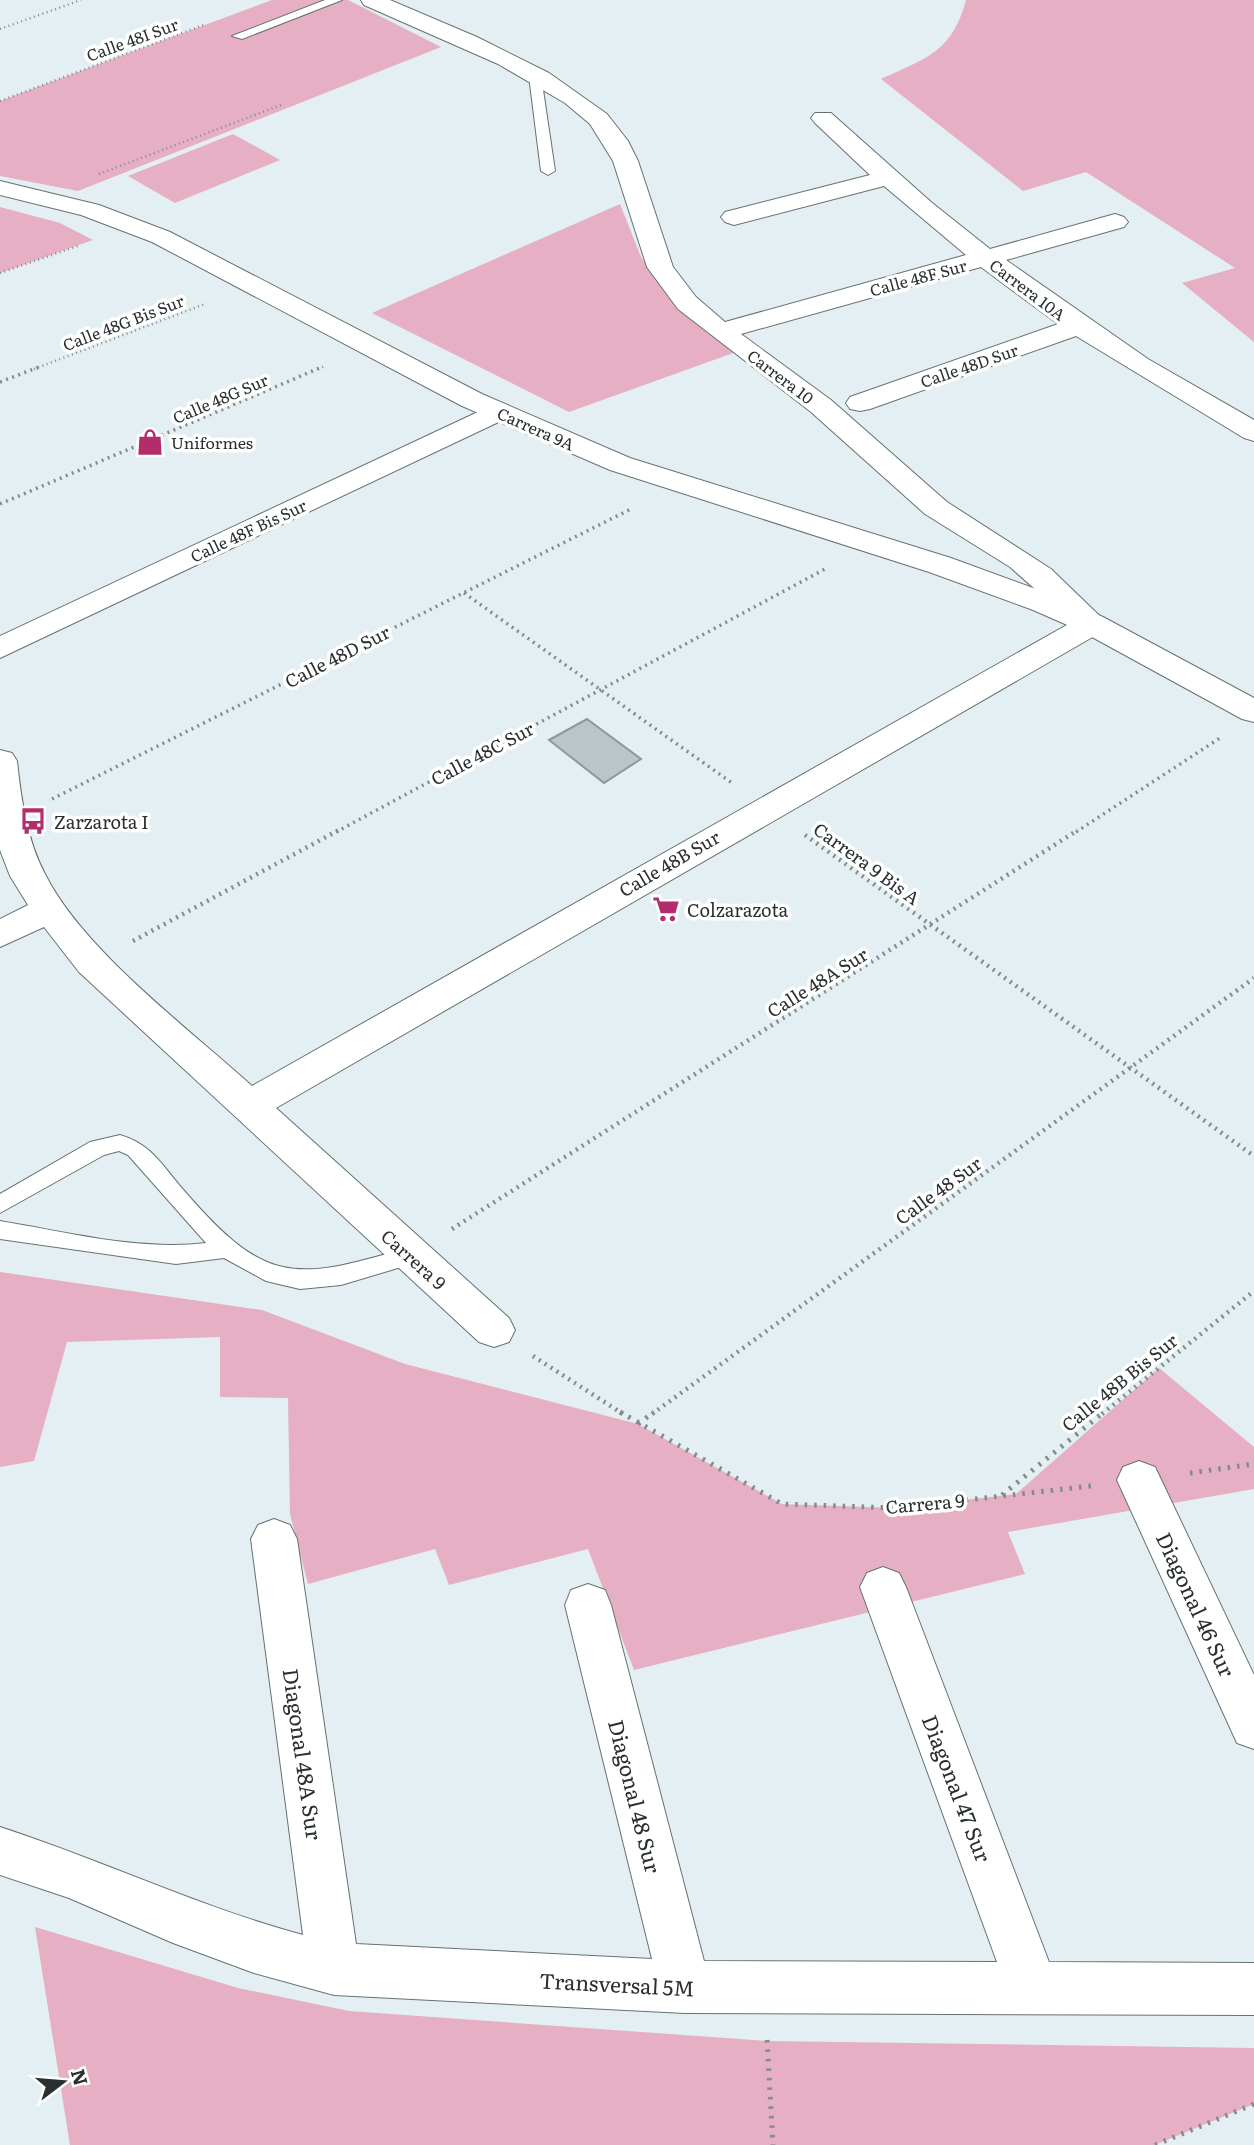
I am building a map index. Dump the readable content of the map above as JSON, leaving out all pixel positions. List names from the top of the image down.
{
  "streets": {
    "street": [
      "Calle 48F Sur",
      "Carrera 10A",
      "Calle 48D Sur",
      "Carrera 10",
      "Carrera 9A",
      "Calle 48F Bis Sur",
      "Calle 48B Sur",
      "Carrera 9",
      "Diagonal 46 Sur",
      "Diagonal 48A Sur",
      "Diagonal 47 Sur",
      "Diagonal 48 Sur",
      "Transversal 5M"
    ],
    "path": [
      "Calle 48I Sur",
      "Calle 48G Bis Sur",
      "Calle 48G Sur",
      "Calle 48C Sur",
      "Carrera 9 Bis A",
      "Calle 48A Sur",
      "Calle 48 Sur",
      "Calle 48B Bis Sur"
    ]
  },
  "crossings": [
    ["Calle 48F Sur", "Carrera 10A"],
    ["Calle 48F Sur", "Carrera 10"],
    ["Carrera 10A", "Calle 48D Sur"],
    ["Calle 48G Bis Sur", "Carrera 9A"],
    ["Calle 48D Sur", "Carrera 9 Bis A"],
    ["Calle 48D Sur", "Carrera 9"],
    ["Carrera 10", "Carrera 9A"],
    ["Carrera 10", "Calle 48B Sur"],
    ["Calle 48G Sur", "Carrera 9A"],
    ["Carrera 9A", "Calle 48F Bis Sur"],
    ["Carrera 9A", "Calle 48C Sur"],
    ["Carrera 9A", "Calle 48B Sur"],
    ["Calle 48C Sur", "Carrera 9 Bis A"],
    ["Calle 48C Sur", "Carrera 9"],
    ["Calle 48B Sur", "Carrera 9 Bis A"],
    ["Calle 48B Sur", "Carrera 9"],
    ["Carrera 9 Bis A", "Calle 48A Sur"],
    ["Carrera 9 Bis A", "Calle 48 Sur"],
    ["Calle 48A Sur", "Carrera 9"],
    ["Calle 48 Sur", "Carrera 9"],
    ["Carrera 9", "Calle 48B Bis Sur"],
    ["Diagonal 48A Sur", "Transversal 5M"],
    ["Diagonal 47 Sur", "Transversal 5M"],
    ["Diagonal 48 Sur", "Transversal 5M"]
  ],
  "places": {
    "shop": ["Uniformes"],
    "bus stop": ["Zarzarota I"],
    "supermarket": ["Colzarazota"]
  },
  "north": "right"
}
